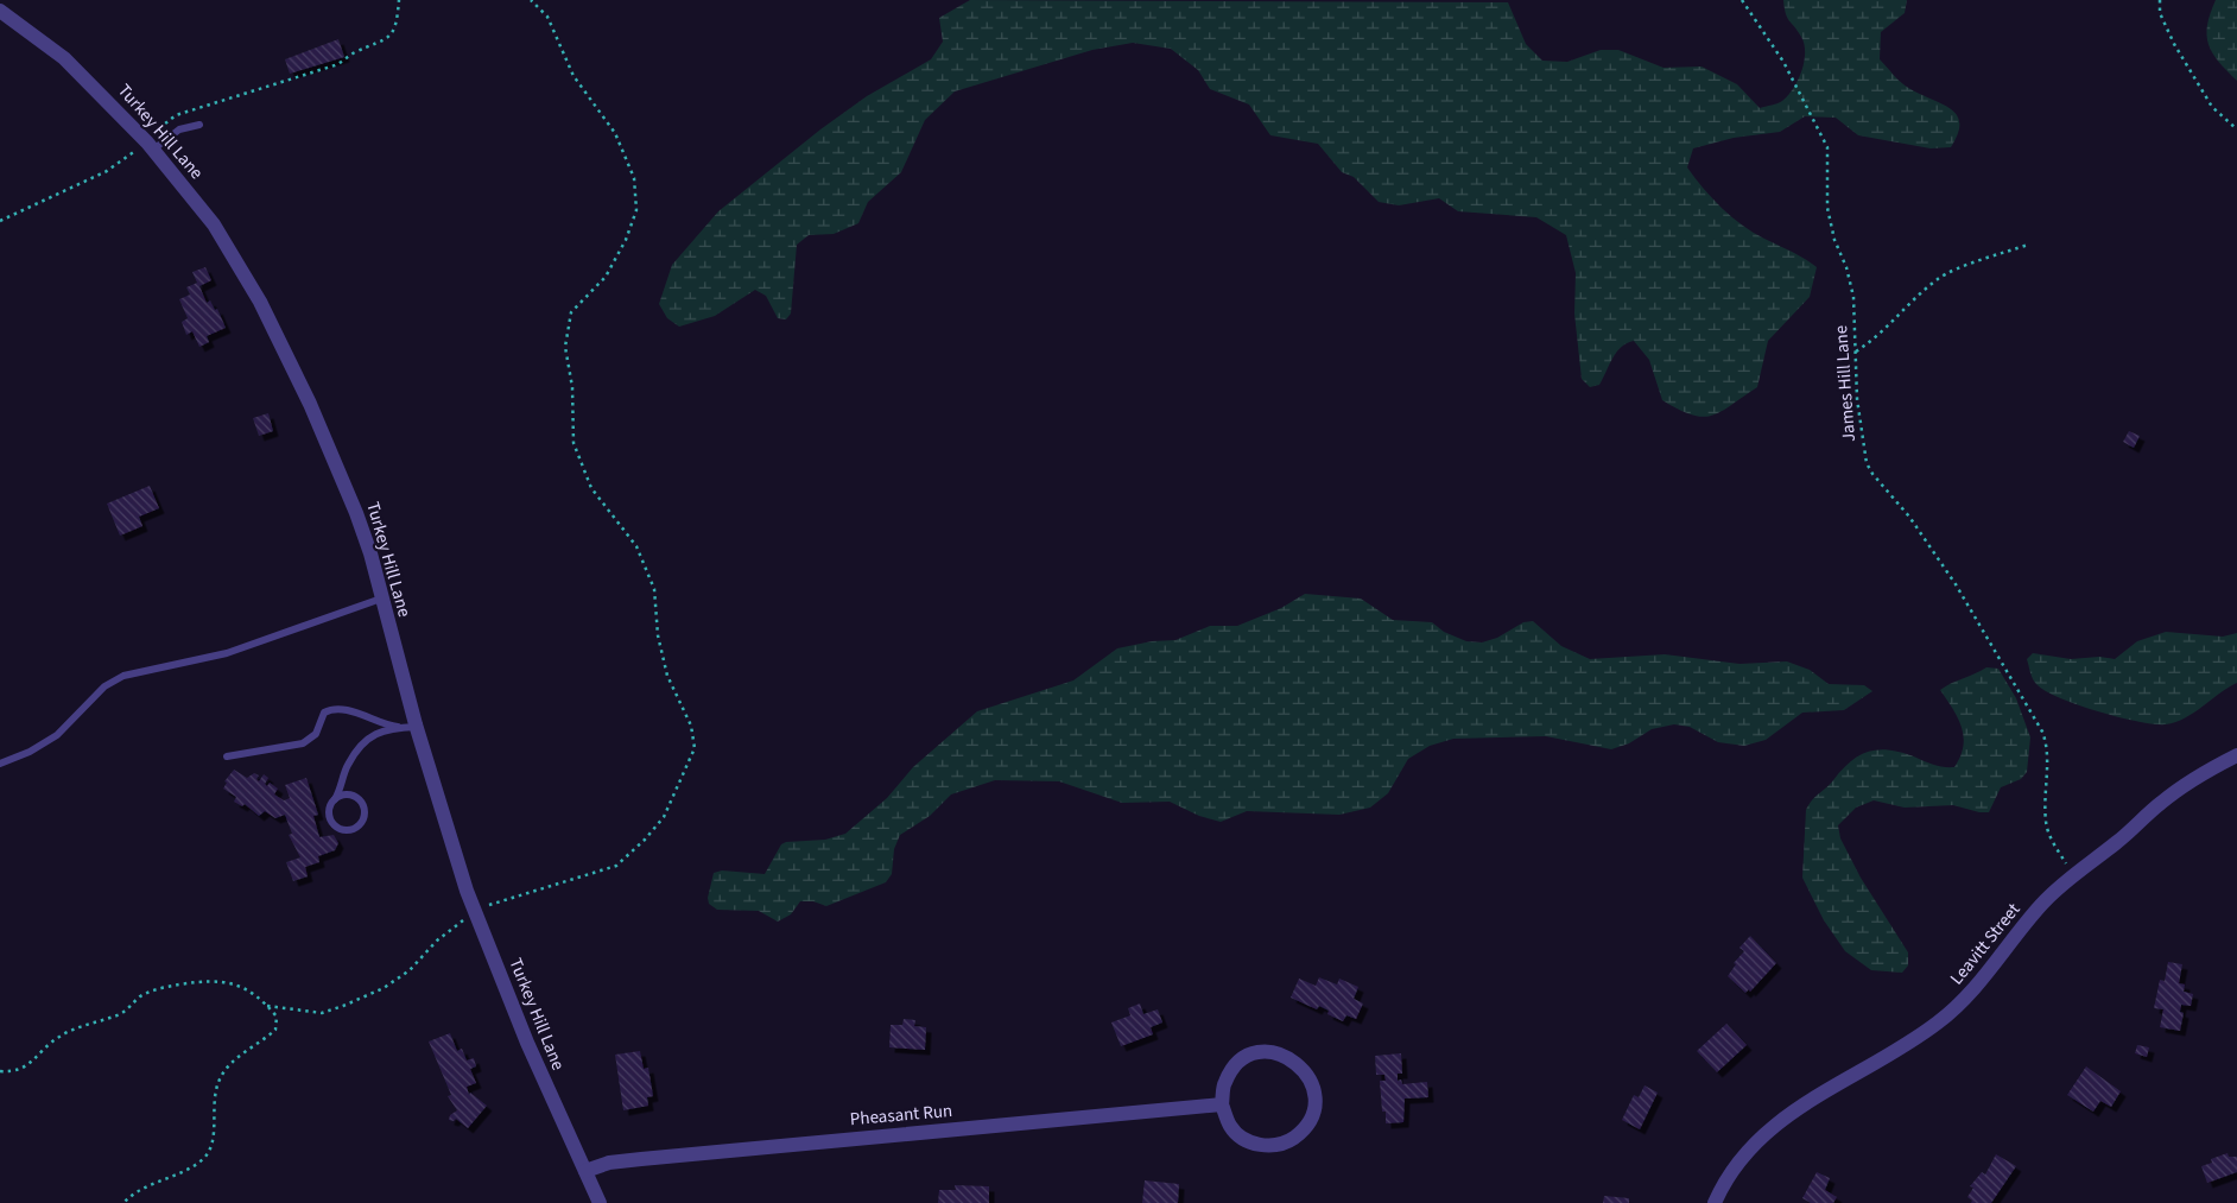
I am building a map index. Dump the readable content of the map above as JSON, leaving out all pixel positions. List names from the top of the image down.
{
  "streets": {
    "street": ["Turkey Hill Lane", "Leavitt Street", "Pheasant Run"],
    "path": ["James Hill Lane"]
  },
  "crossings": [
    ["Turkey Hill Lane", "Pheasant Run"],
    ["James Hill Lane", "Leavitt Street"]
  ]
}
